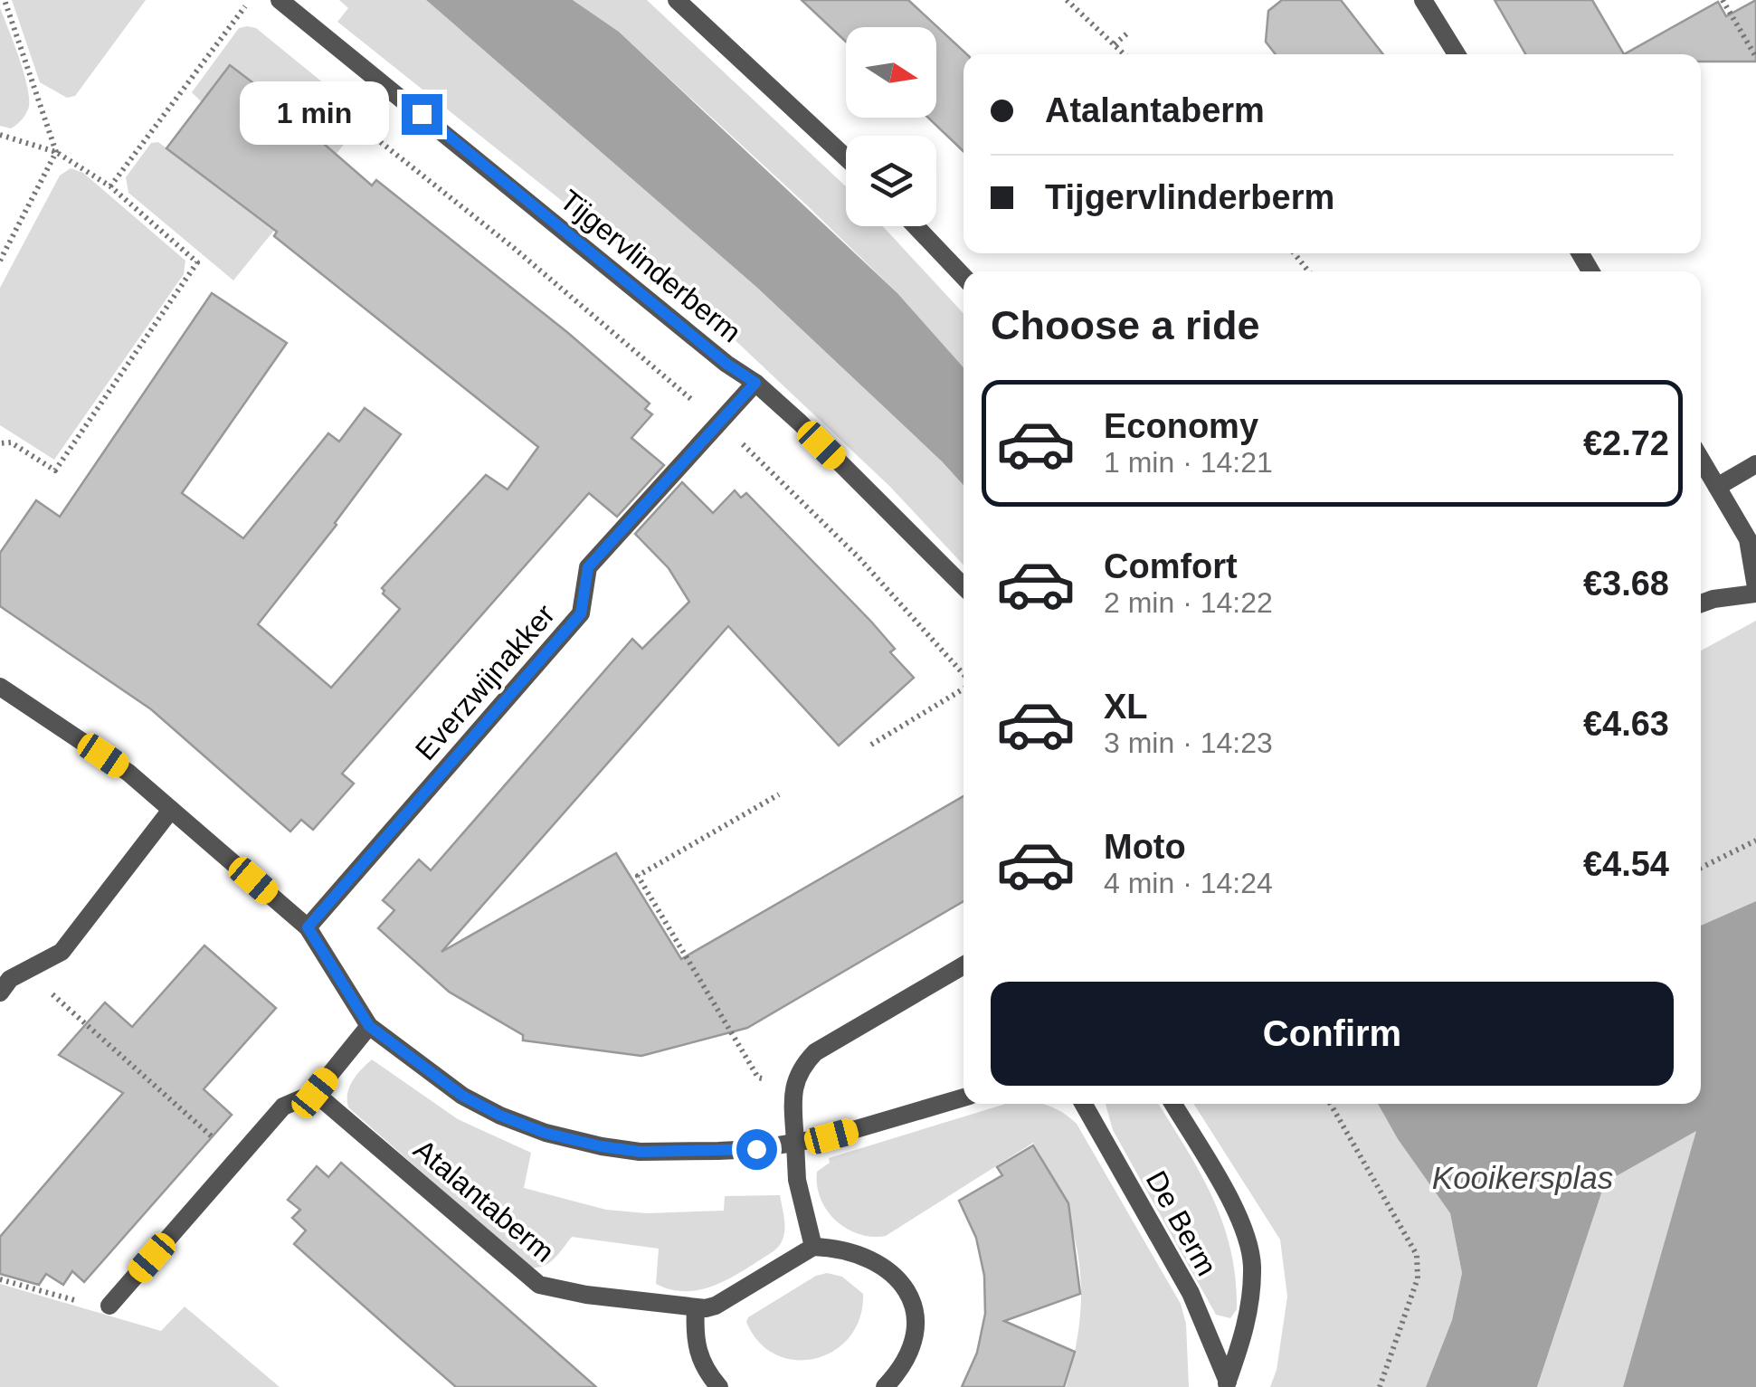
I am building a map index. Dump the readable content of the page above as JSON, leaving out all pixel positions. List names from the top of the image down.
{
  "streets": {
    "street": [
      "Tijgervlinderberm",
      "Everzwijnakker",
      "Atalantaberm",
      "De Berm"
    ]
  },
  "crossings": [
    ["Tijgervlinderberm", "Everzwijnakker"]
  ],
  "water": ["Kooikersplas"],
  "north": "right",
  "page": {
    "banner": ["Atalantaberm", "Tijgervlinderberm"],
    "bubble": "1 min",
    "heading": "Choose a ride",
    "list": [
      {
        "name": "Economy",
        "note": "1 min · 14:21",
        "value": "€2.72"
      },
      {
        "name": "Comfort",
        "note": "2 min · 14:22",
        "value": "€3.68"
      },
      {
        "name": "XL",
        "note": "3 min · 14:23",
        "value": "€4.63"
      },
      {
        "name": "Moto",
        "note": "4 min · 14:24",
        "value": "€4.54"
      }
    ],
    "buttons": "Confirm"
  }
}
